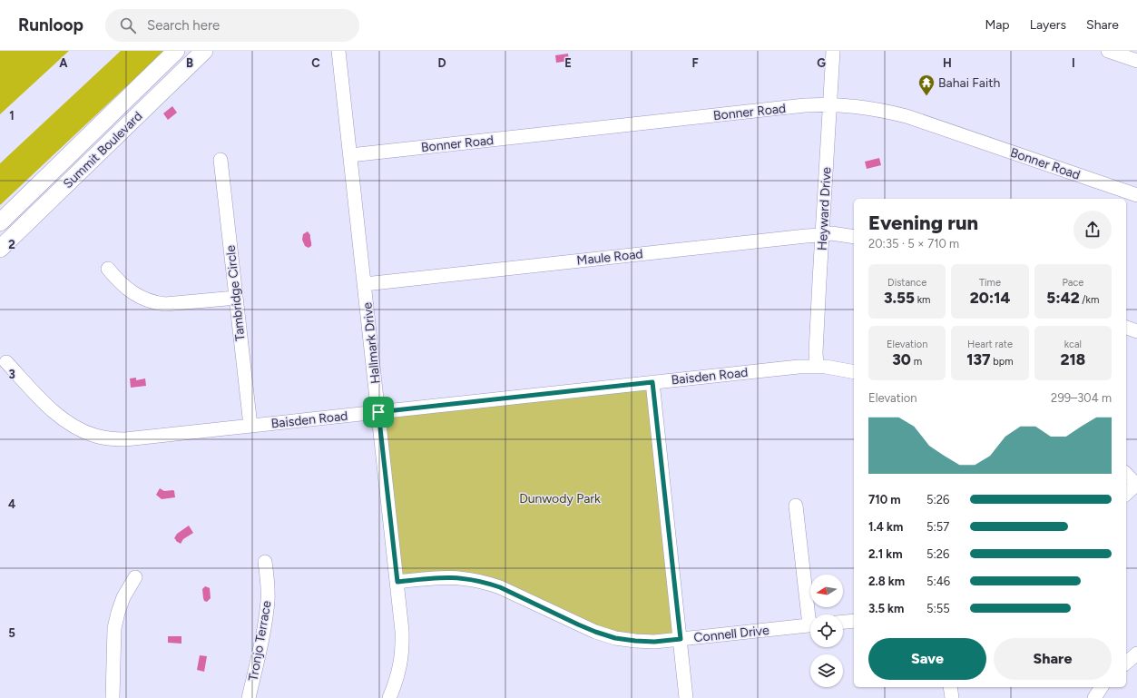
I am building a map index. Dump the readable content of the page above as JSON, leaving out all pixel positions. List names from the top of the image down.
{
  "streets": {
    "main road": ["Summit Boulevard"],
    "street": [
      "Bonner Road",
      "Heyward Drive",
      "Maule Road",
      "Tambridge Circle",
      "Hallmark Drive",
      "Baisden Road",
      "Connell Drive",
      "Tronjo Terrace"
    ]
  },
  "crossings": [
    ["Bonner Road", "Heyward Drive"],
    ["Bonner Road", "Hallmark Drive"],
    ["Heyward Drive", "Maule Road"],
    ["Heyward Drive", "Baisden Road"],
    ["Maule Road", "Hallmark Drive"],
    ["Tambridge Circle", "Baisden Road"],
    ["Hallmark Drive", "Baisden Road"],
    ["Hallmark Drive", "Connell Drive"]
  ],
  "parks": ["Dunwody Park"],
  "places": {
    "temple": ["Bahai Faith"]
  },
  "north": "left",
  "page": {
    "header": "Runloop",
    "search": "Search here",
    "nav": ["Map", "Layers", "Share"],
    "heading": ["Evening run", "20:35 · 5 × 710 m"],
    "stats": [
      ["Distance", "3.55 km"],
      ["Time", "20:14"],
      ["Pace", "5:42 /km"],
      ["Elevation", "30 m"],
      ["Heart rate", "137 bpm"],
      ["kcal", "218"]
    ],
    "chart": ["Elevation", "299–304 m"],
    "list": [
      {
        "name": "710 m",
        "note": "5:26"
      },
      {
        "name": "1.4 km",
        "note": "5:57"
      },
      {
        "name": "2.1 km",
        "note": "5:26"
      },
      {
        "name": "2.8 km",
        "note": "5:46"
      },
      {
        "name": "3.5 km",
        "note": "5:55"
      }
    ],
    "buttons": ["Save", "Share"]
  },
  "grid": {
    "columns": [
      "A",
      "B",
      "C",
      "D",
      "E",
      "F",
      "G",
      "H",
      "I"
    ],
    "rows": [
      "1",
      "2",
      "3",
      "4",
      "5"
    ]
  }
}
